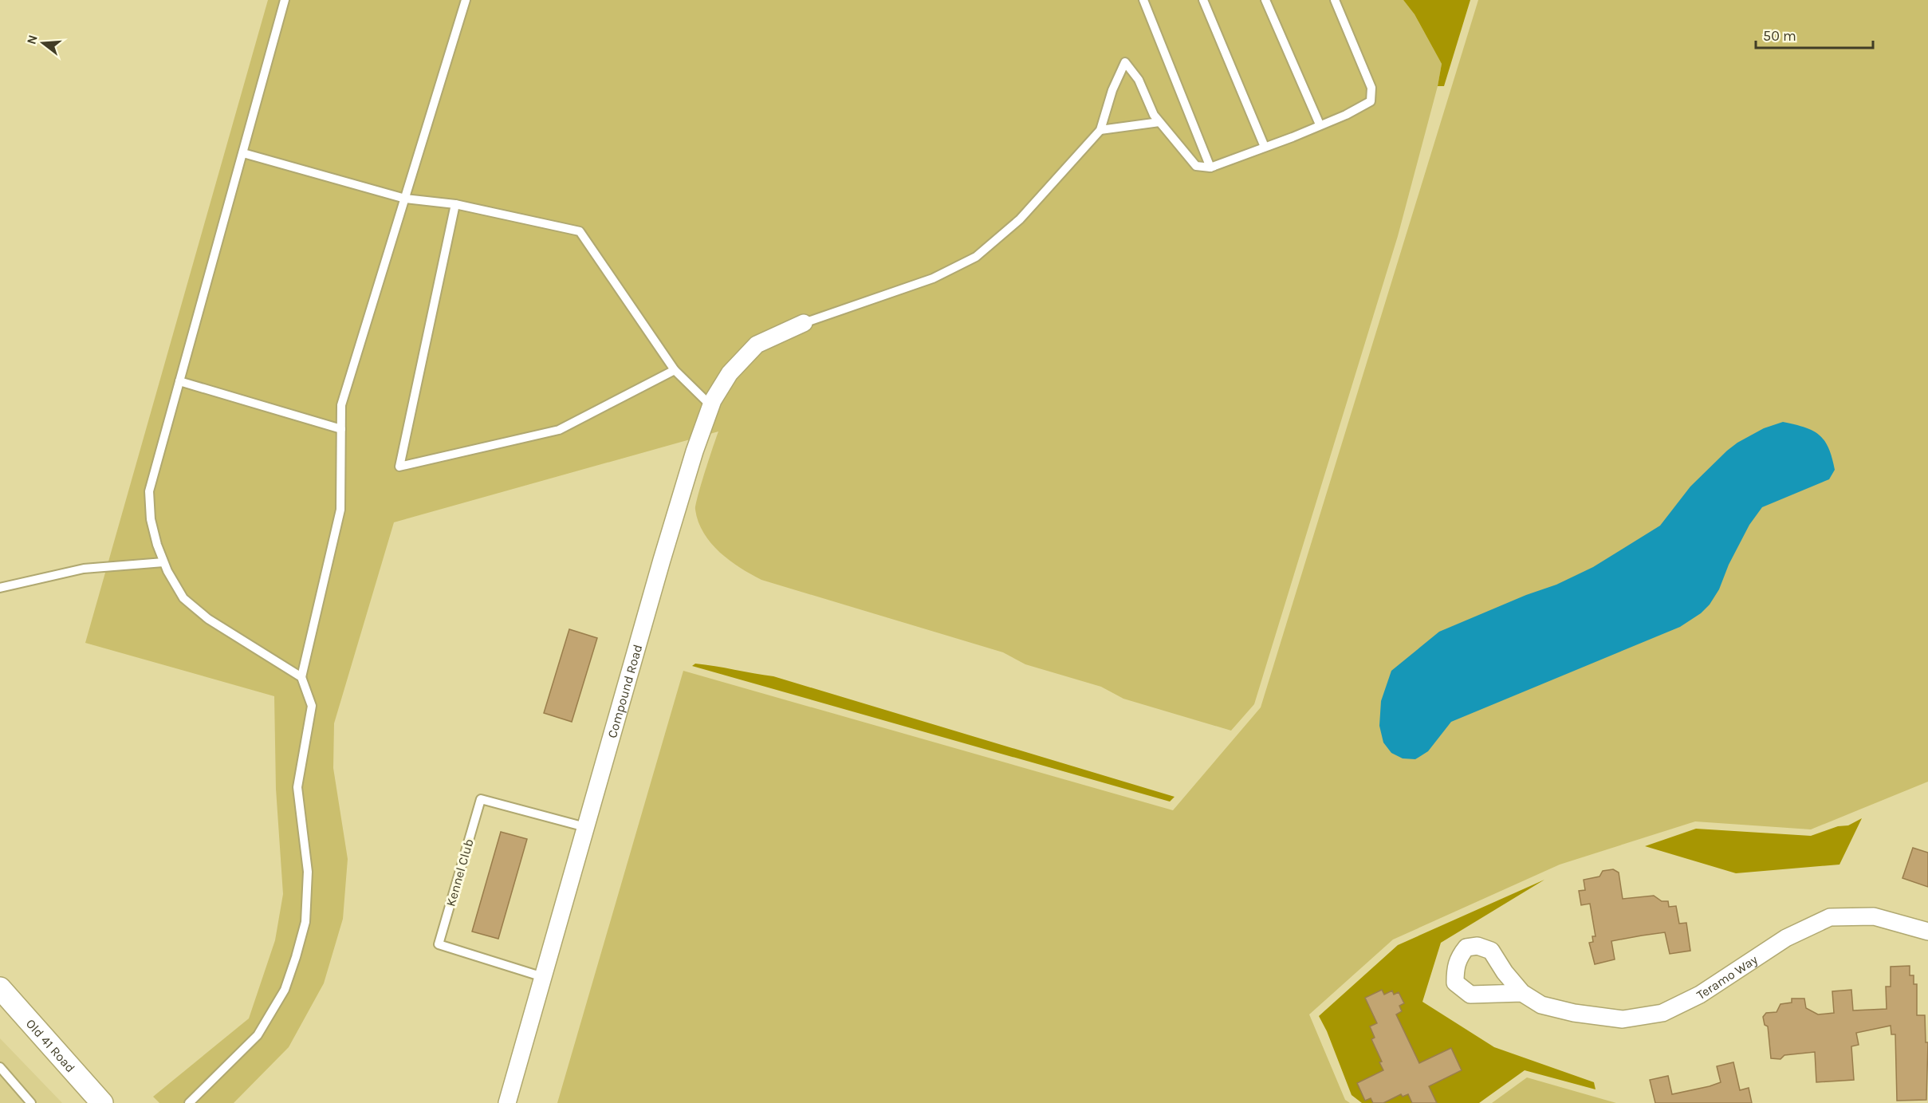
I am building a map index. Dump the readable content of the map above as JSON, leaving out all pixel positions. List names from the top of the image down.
{
  "streets": {
    "street": ["Compound Road", "Teramo Way", "Old 41 Road"],
    "lane": ["Kennel Club"]
  },
  "crossings": [
    ["Compound Road", "Kennel Club"]
  ],
  "scale_bar": "50 m",
  "north": "left"
}
